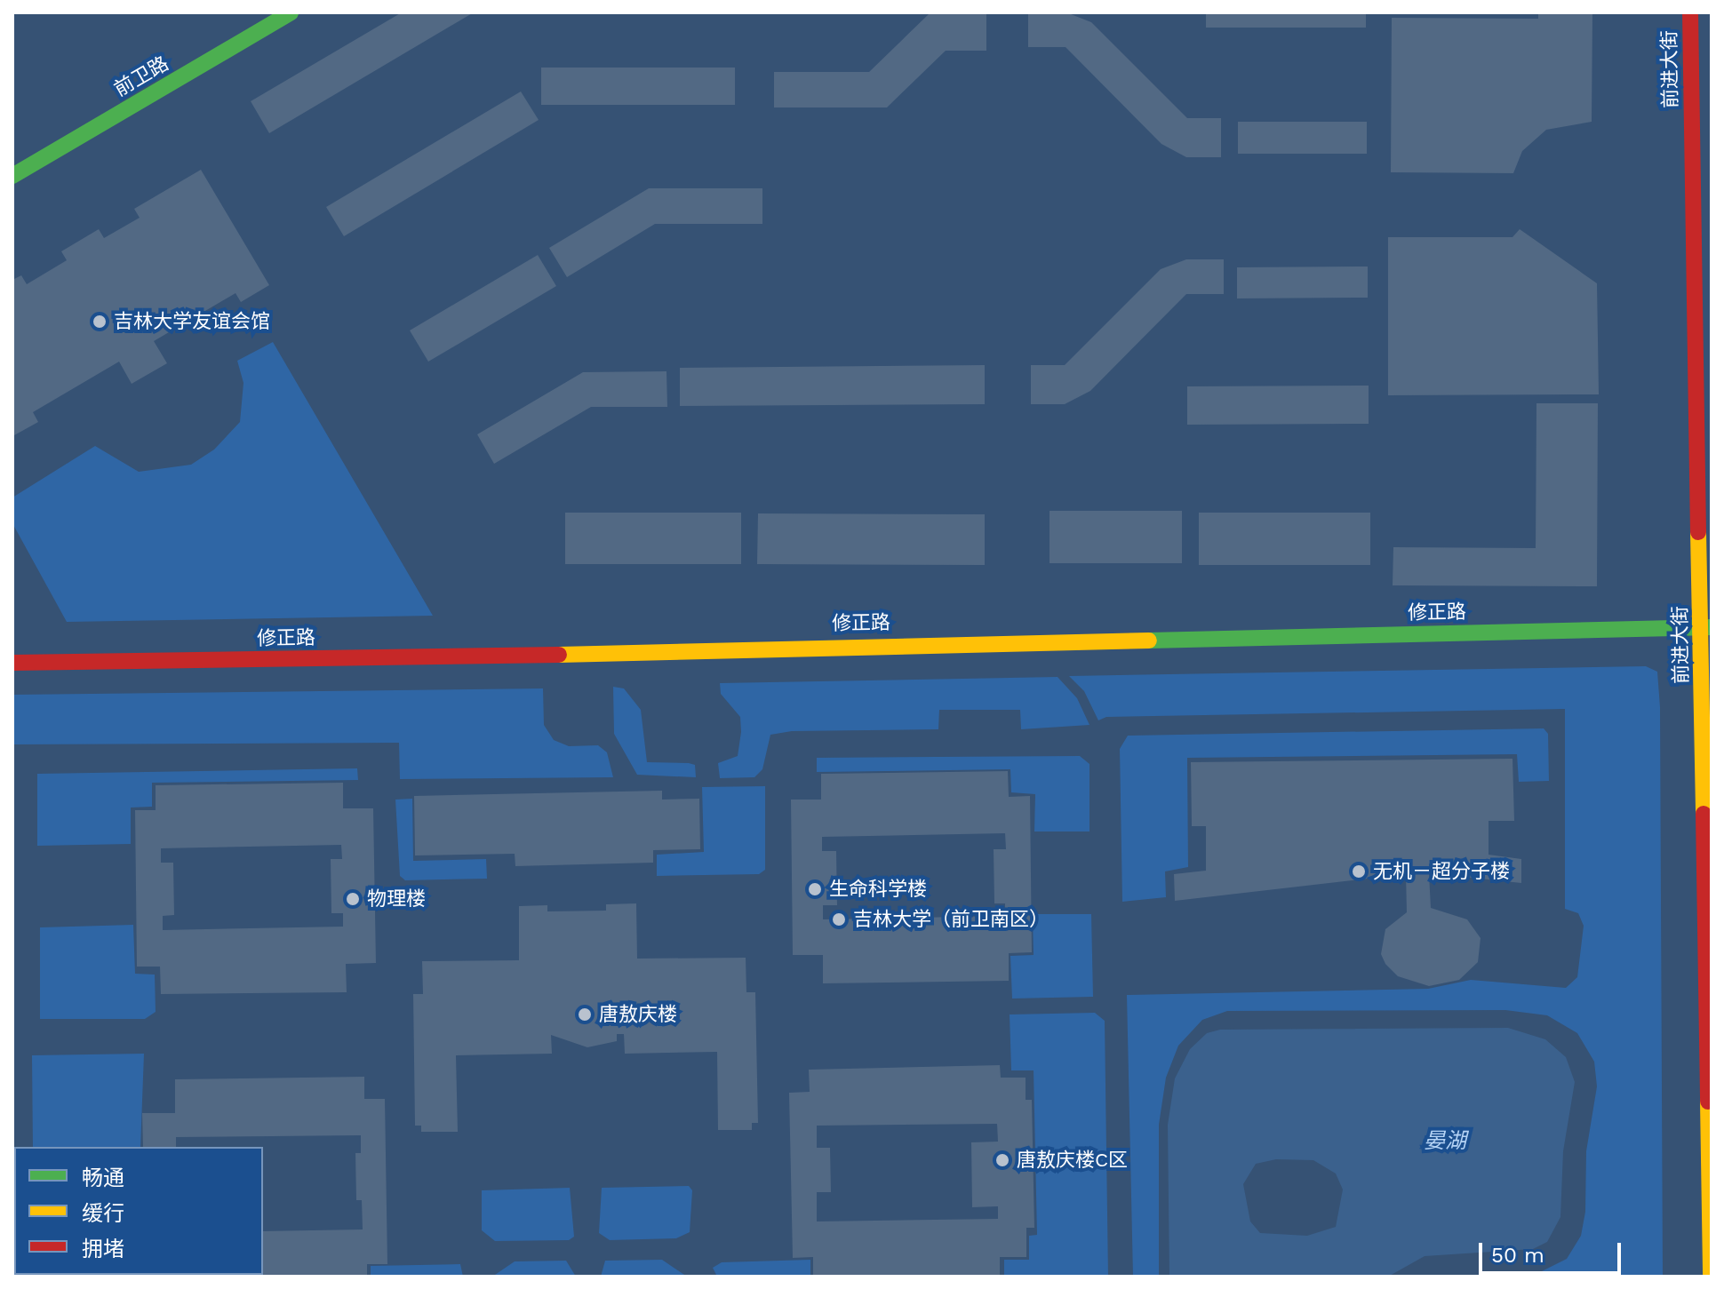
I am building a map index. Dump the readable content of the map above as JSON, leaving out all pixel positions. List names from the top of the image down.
{
  "streets": {
    "street": ["前进大街", "前卫路", "修正路"]
  },
  "crossings": [
    ["前进大街", "修正路"]
  ],
  "water": ["晏湖"],
  "places": [
    "吉林大学友谊会馆",
    "无机－超分子楼",
    "生命科学楼",
    "物理楼",
    "吉林大学（前卫南区）",
    "唐敖庆楼",
    "唐敖庆楼C区"
  ],
  "legend": ["畅通", "缓行", "拥堵"],
  "scale_bar": "50 m"
}
